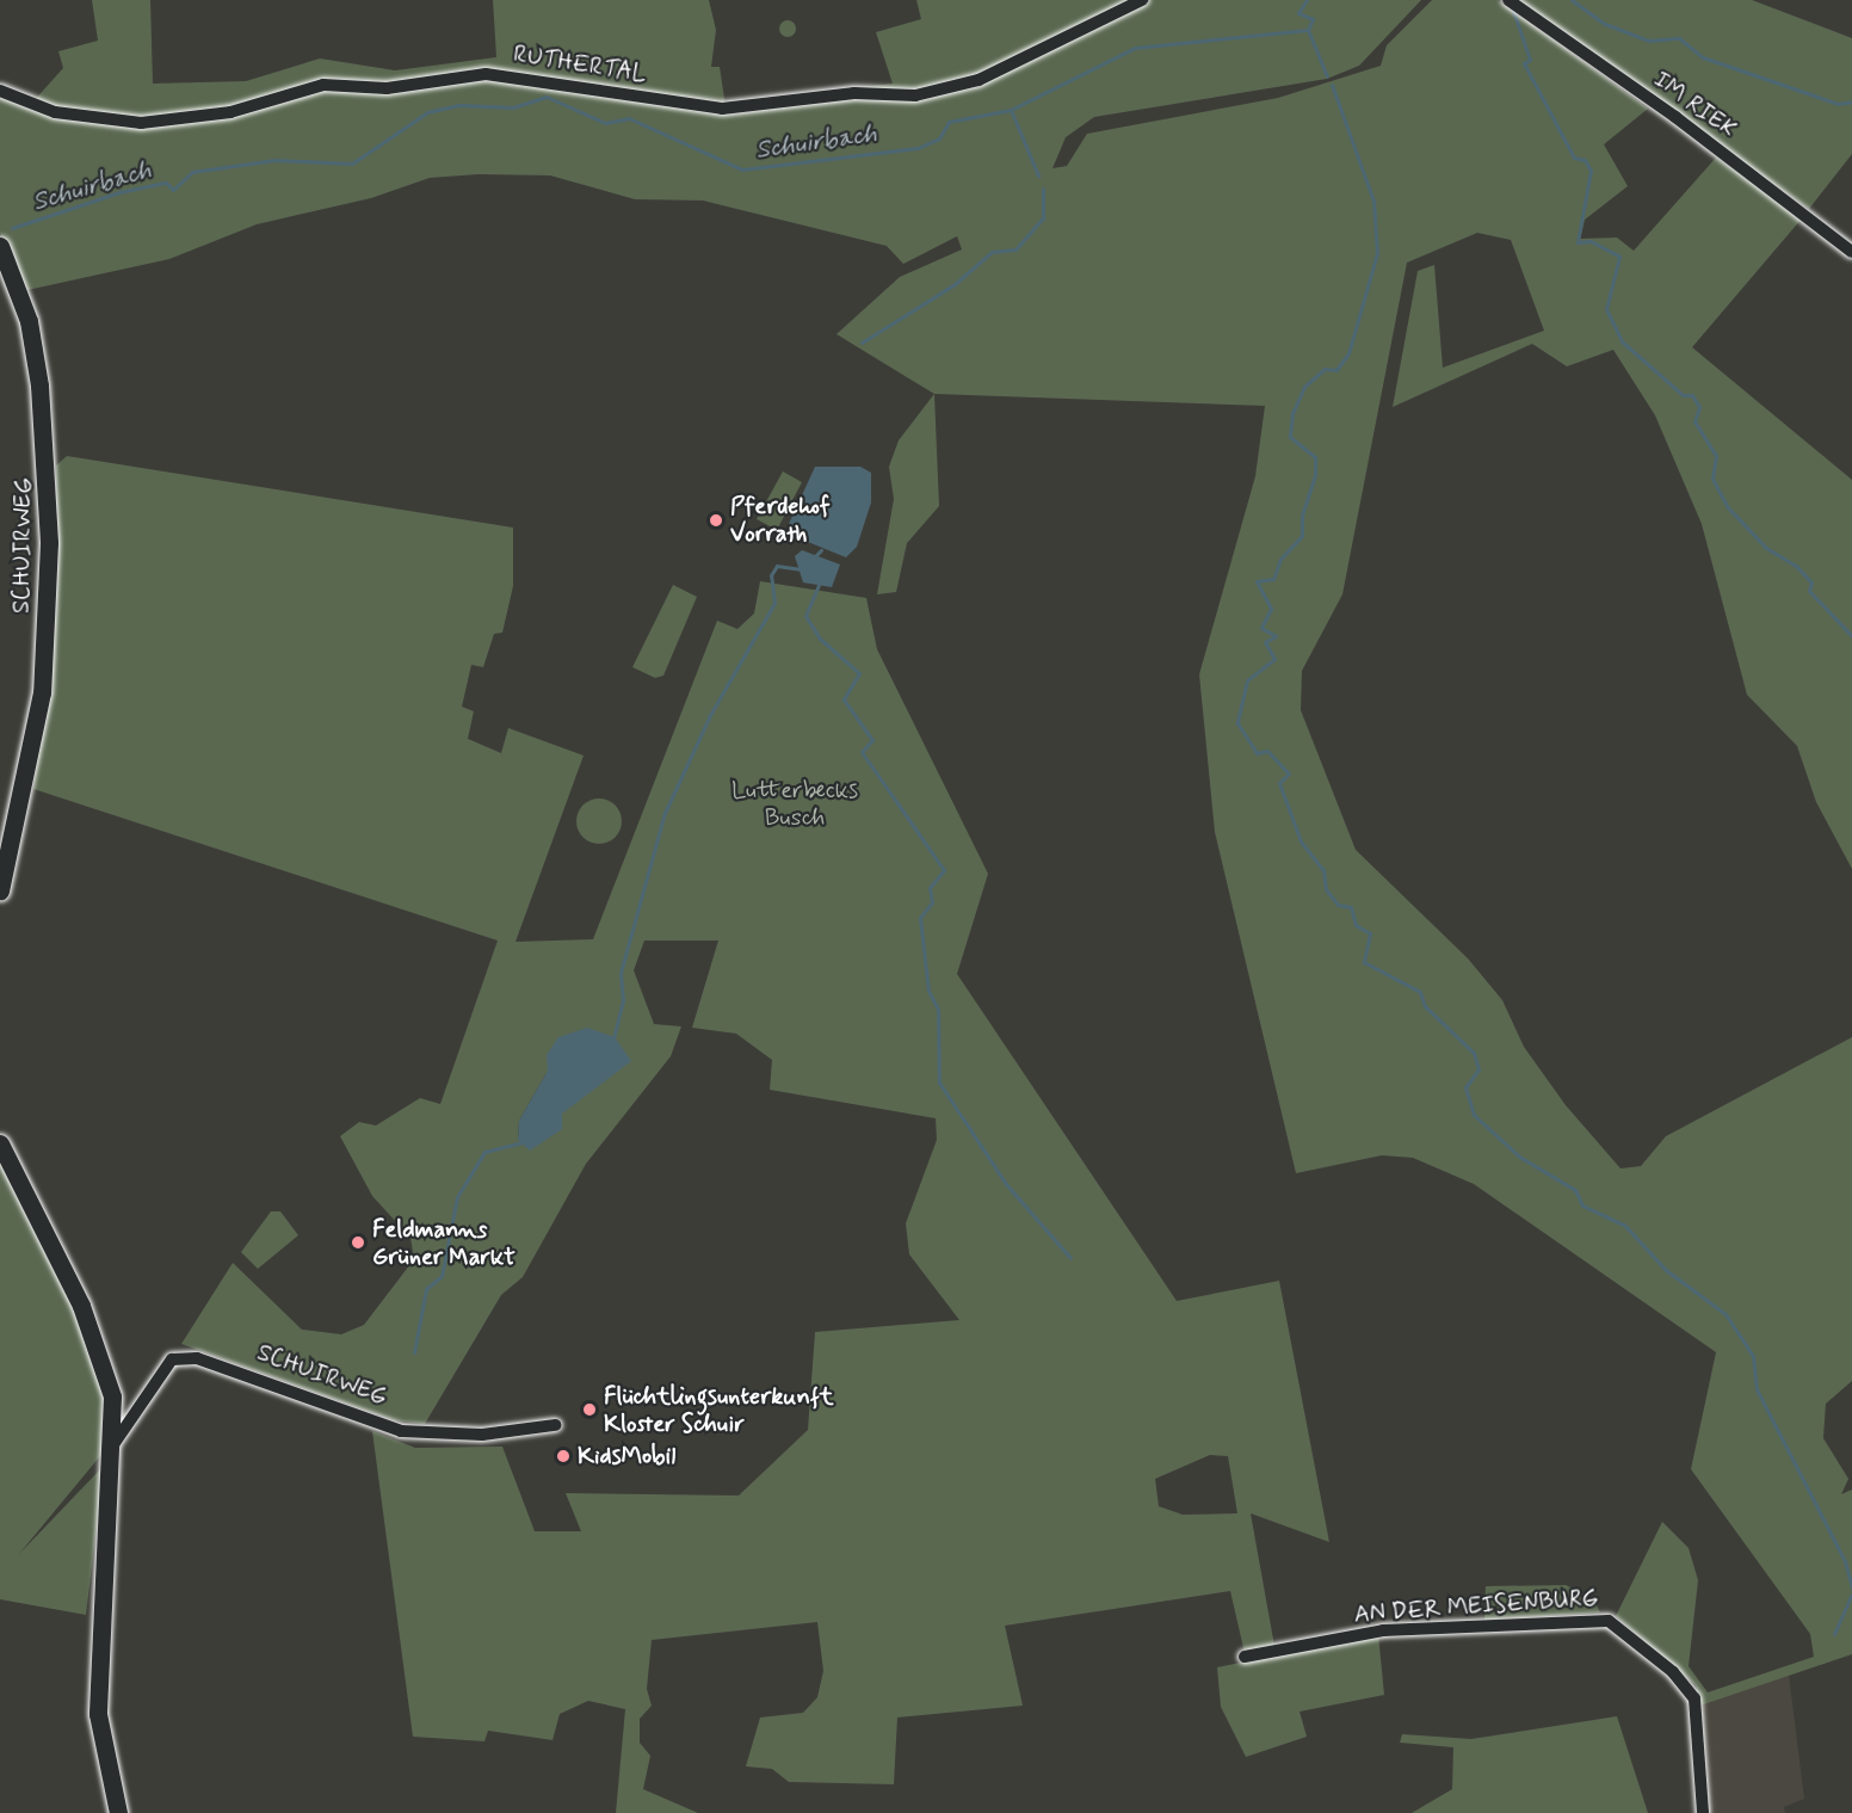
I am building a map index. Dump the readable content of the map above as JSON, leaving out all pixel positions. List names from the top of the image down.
{
  "streets": {
    "main road": ["SCHUIRWEG"],
    "street": ["RUTHERTAL", "IM RIEK", "AN DER MEISENBURG"]
  },
  "water": ["Schuirbach"],
  "parks": ["Lutterbecks Busch"],
  "places": [
    "Pferdehof Vorrath",
    "Feldmanns Grüner Markt",
    "Flüchtlingsunterkunft Kloster Schuir",
    "KidsMobil"
  ]
}
